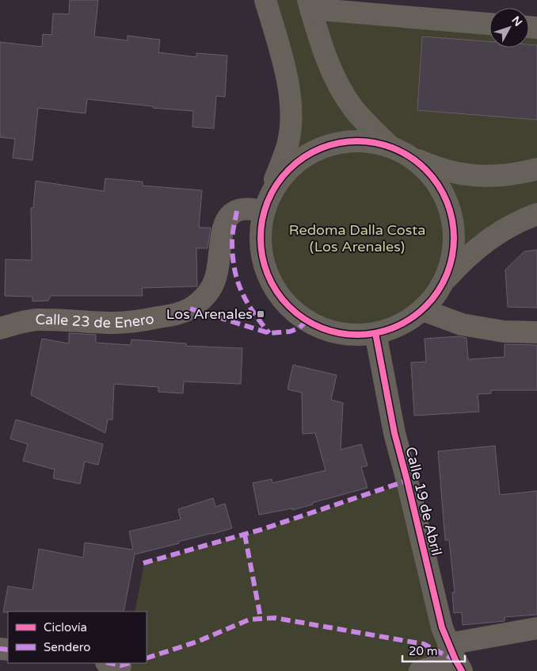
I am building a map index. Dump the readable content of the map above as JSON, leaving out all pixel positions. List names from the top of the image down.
{
  "streets": {
    "street": ["Calle 23 de Enero", "Calle 19 de Abril"]
  },
  "parks": ["Redoma Dalla Costa (Los Arenales)"],
  "places": {
    "transit": ["Los Arenales"]
  },
  "legend": ["Ciclovía", "Sendero"],
  "scale_bar": "20 m",
  "north": "top right"
}
